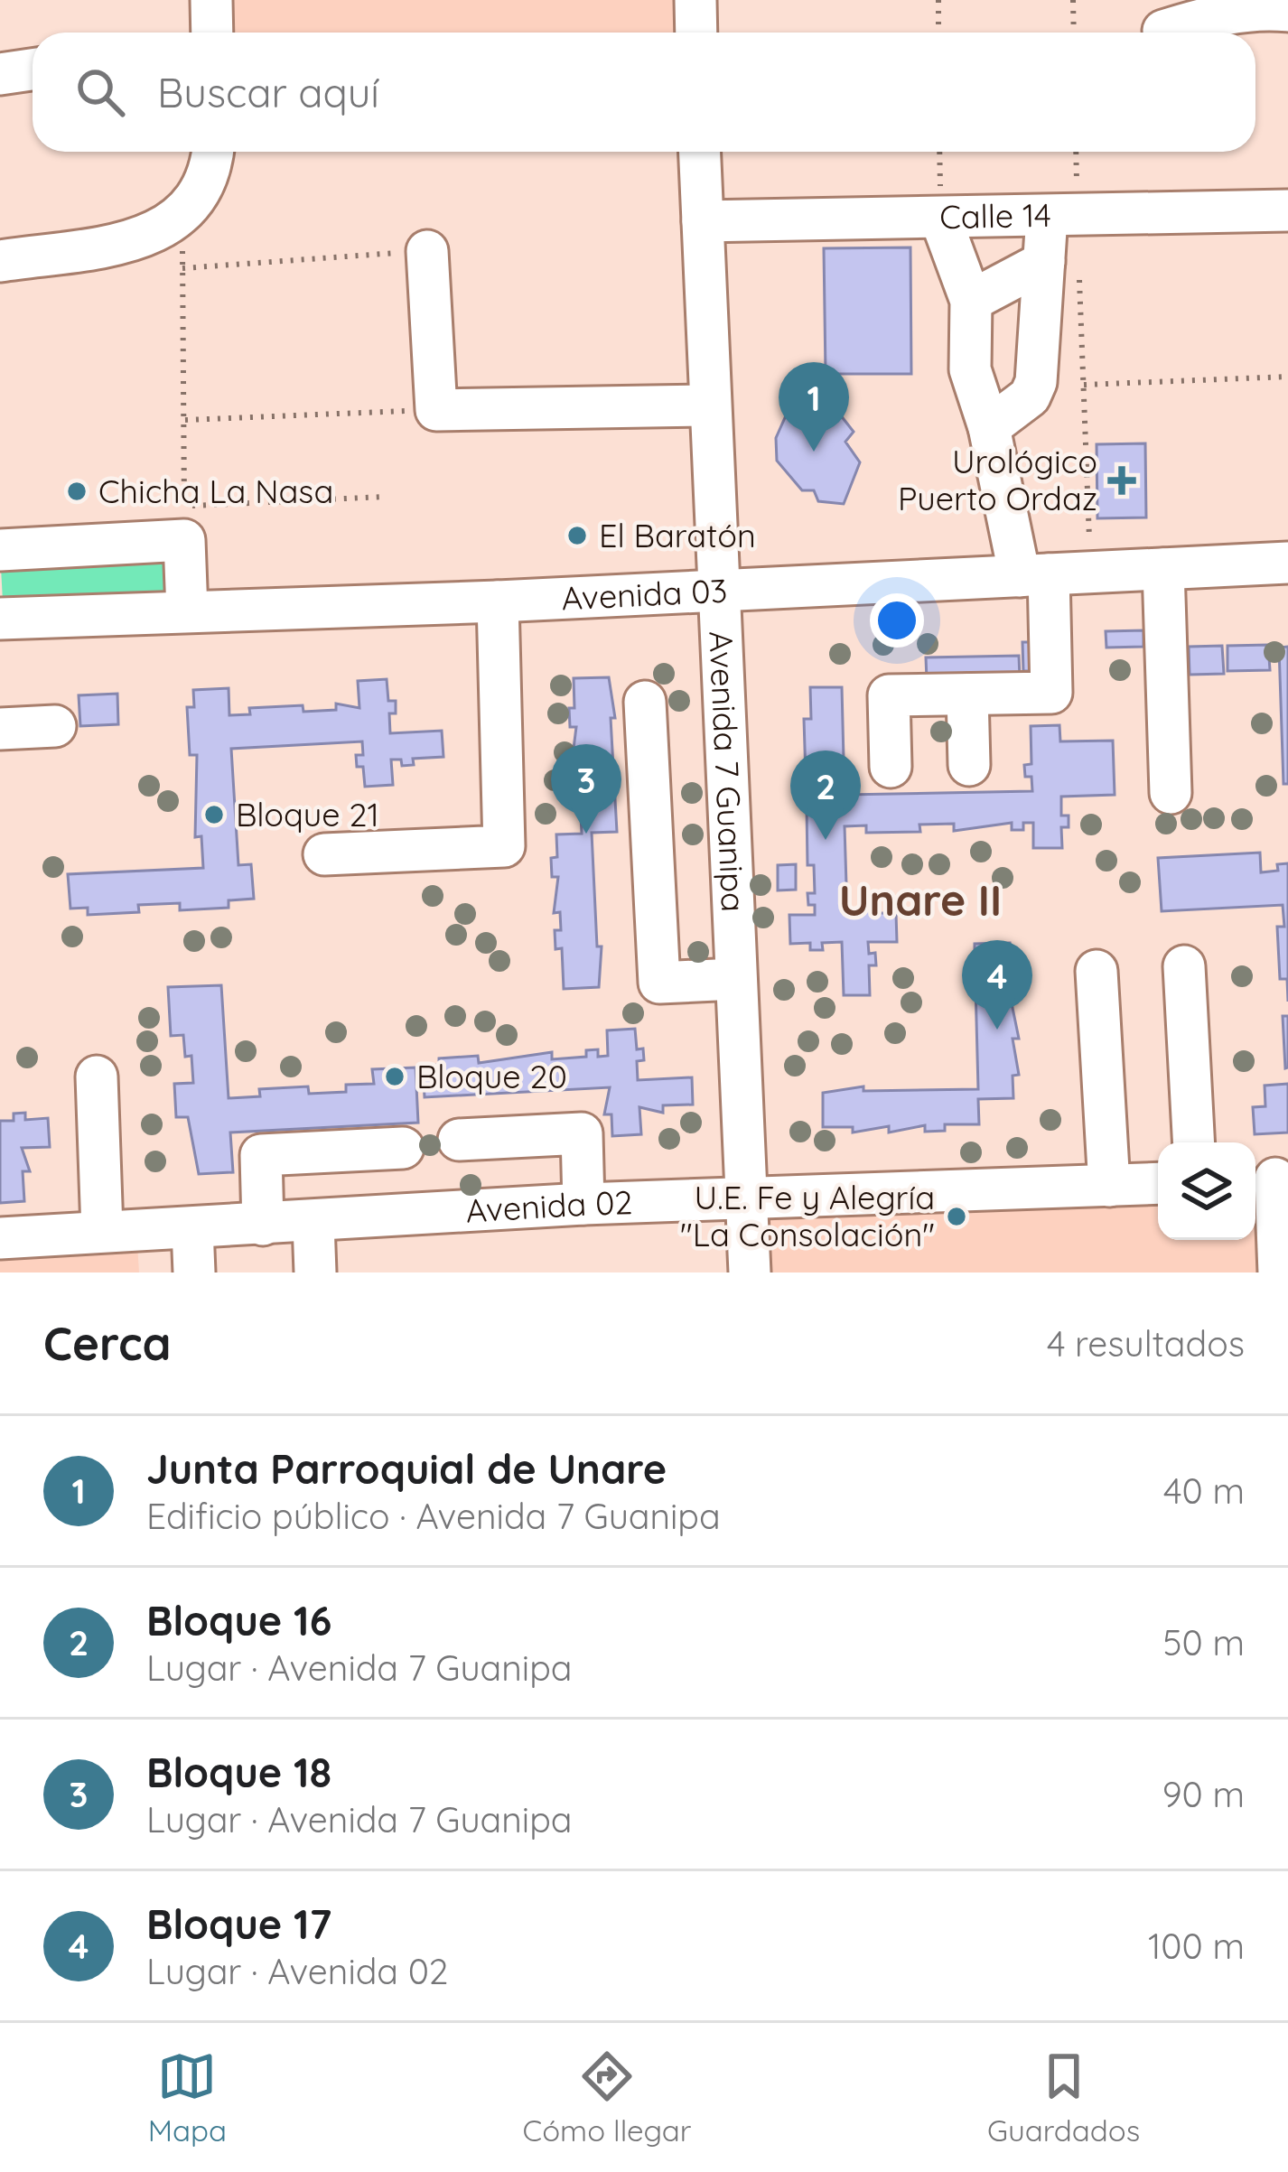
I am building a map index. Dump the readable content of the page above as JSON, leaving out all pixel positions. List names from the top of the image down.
{
  "streets": {
    "street": [
      "Calle 14",
      "Avenida 03",
      "Avenida 7 Guanipa",
      "Avenida 02"
    ]
  },
  "crossings": [
    ["Calle 14", "Avenida 7 Guanipa"],
    ["Avenida 03", "Avenida 7 Guanipa"],
    ["Avenida 7 Guanipa", "Avenida 02"]
  ],
  "districts": ["Unare II"],
  "places": {
    "health": ["Urológico Puerto Ordaz"],
    "other": [
      "Chicha La Nasa",
      "El Baratón",
      "Bloque 21",
      "Bloque 20",
      "U.E. Fe y Alegría \"La Consolación\""
    ]
  },
  "page": {
    "search": "Buscar aquí",
    "pins": [
      "1",
      "3",
      "2",
      "4"
    ],
    "heading": ["Cerca", "4 resultados"],
    "list": [
      {
        "mark": "1",
        "name": "Junta Parroquial de Unare",
        "note": "Edificio público · Avenida 7 Guanipa",
        "value": "40 m"
      },
      {
        "mark": "2",
        "name": "Bloque 16",
        "note": "Lugar · Avenida 7 Guanipa",
        "value": "50 m"
      },
      {
        "mark": "3",
        "name": "Bloque 18",
        "note": "Lugar · Avenida 7 Guanipa",
        "value": "90 m"
      },
      {
        "mark": "4",
        "name": "Bloque 17",
        "note": "Lugar · Avenida 02",
        "value": "100 m"
      }
    ],
    "nav": ["Mapa", "Cómo llegar", "Guardados"]
  }
}
